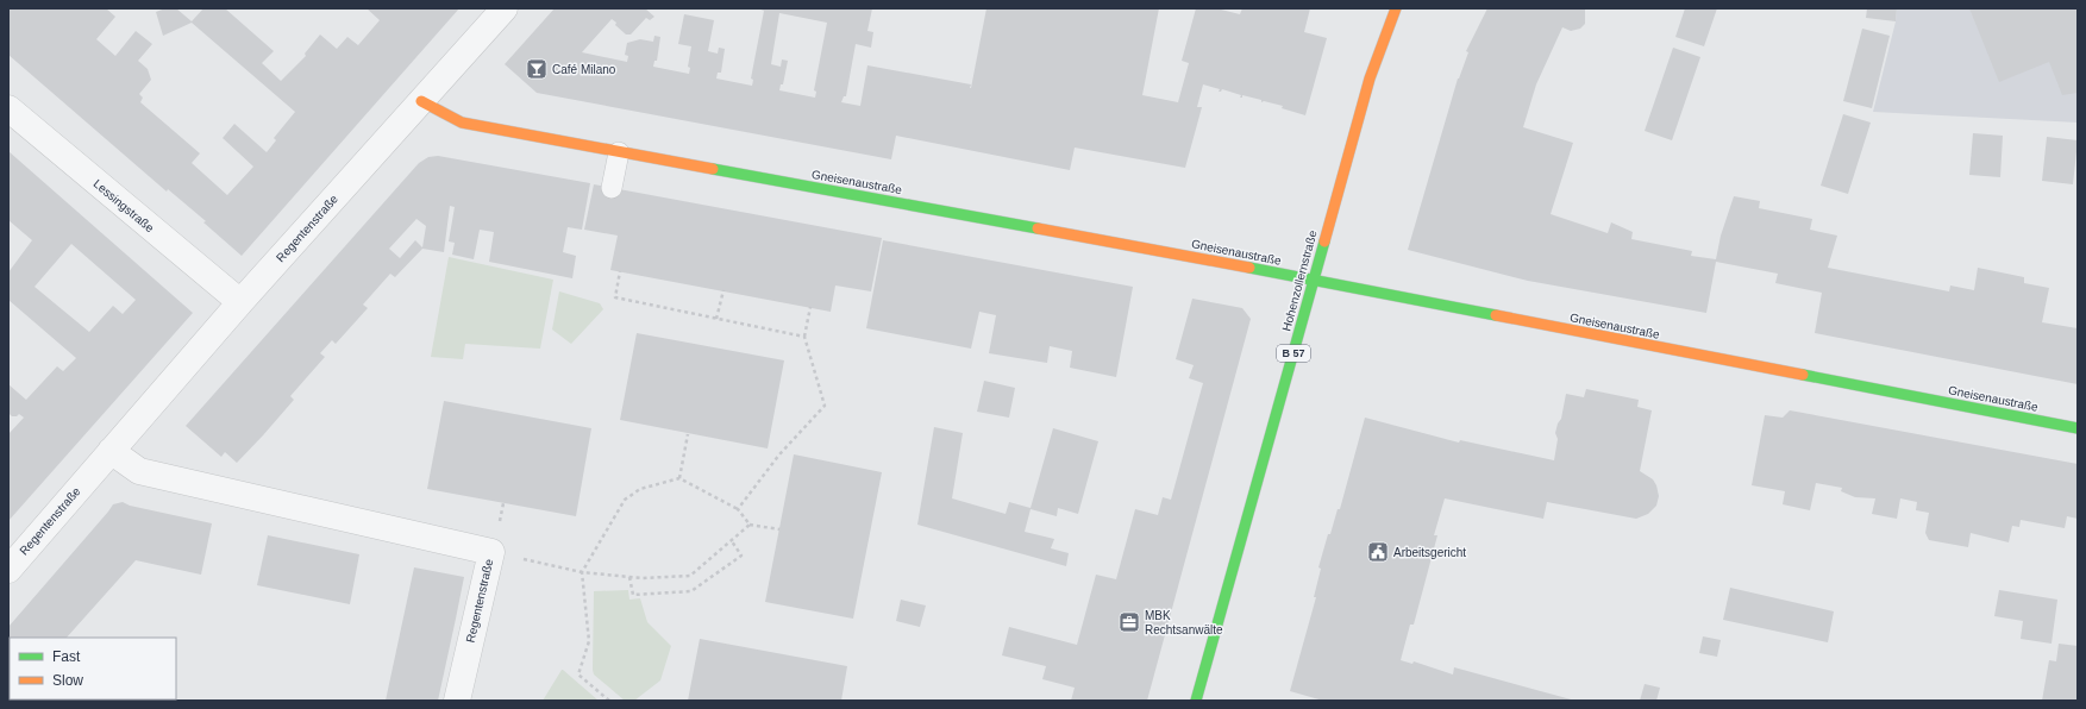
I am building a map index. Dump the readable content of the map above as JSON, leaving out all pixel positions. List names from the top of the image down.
{
  "streets": {
    "street": [
      "Gneisenaustraße",
      "Lessingstraße",
      "Regentenstraße",
      "Hohenzollernstraße",
      "B 57"
    ]
  },
  "crossings": [
    ["Gneisenaustraße", "Regentenstraße"],
    ["Gneisenaustraße", "Hohenzollernstraße"],
    ["Lessingstraße", "Regentenstraße"]
  ],
  "places": {
    "bar": ["Café Milano"],
    "public building": ["Arbeitsgericht"],
    "office": ["MBK Rechtsanwälte"]
  },
  "legend": ["Fast", "Slow"]
}
